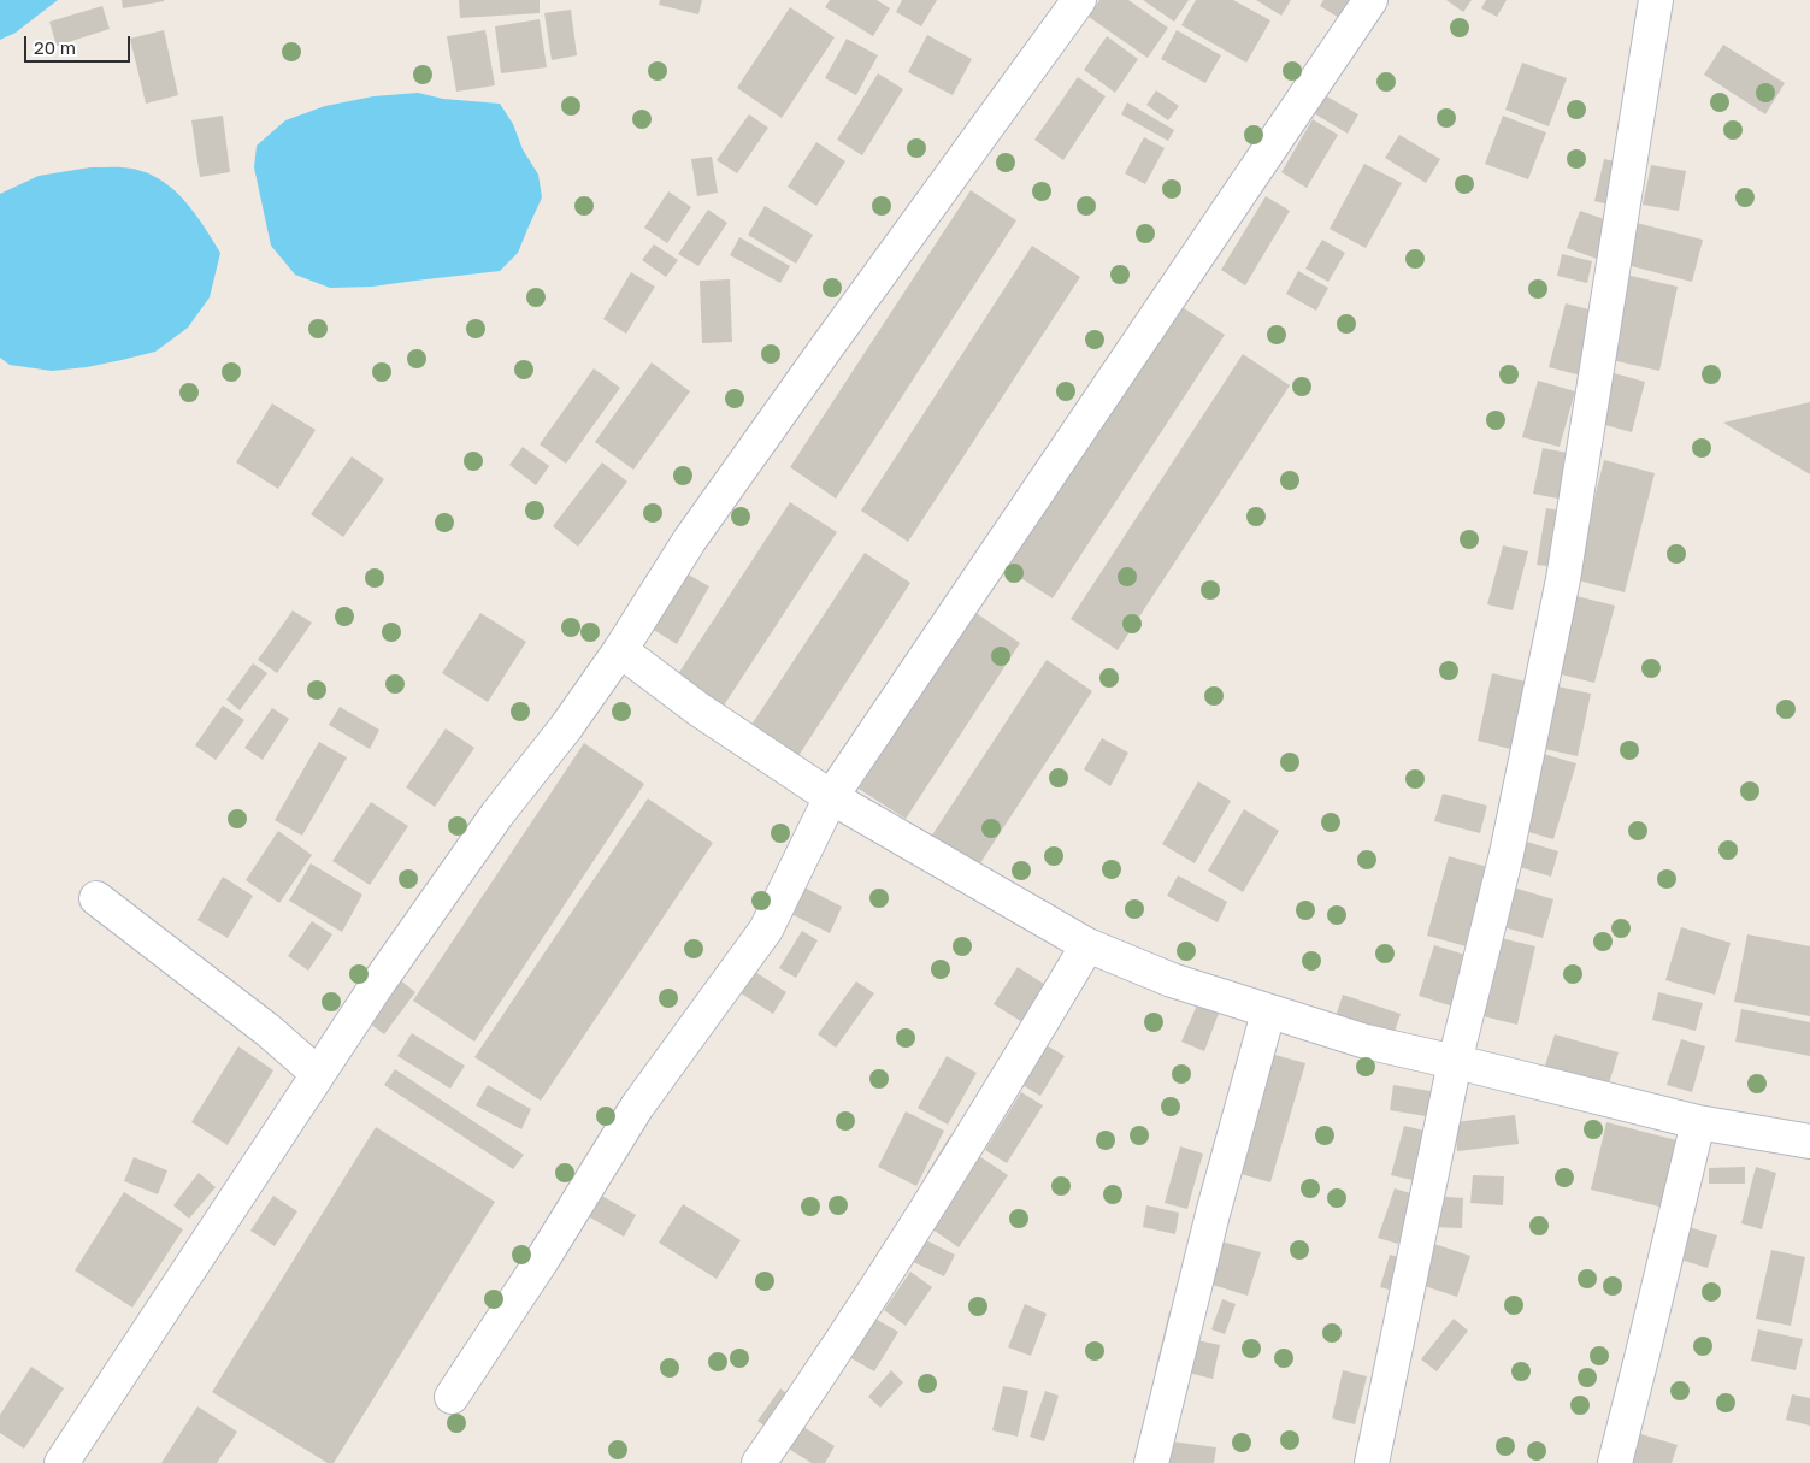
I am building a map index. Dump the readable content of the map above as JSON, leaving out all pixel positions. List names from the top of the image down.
{
  "scale_bar": "20 m"
}
